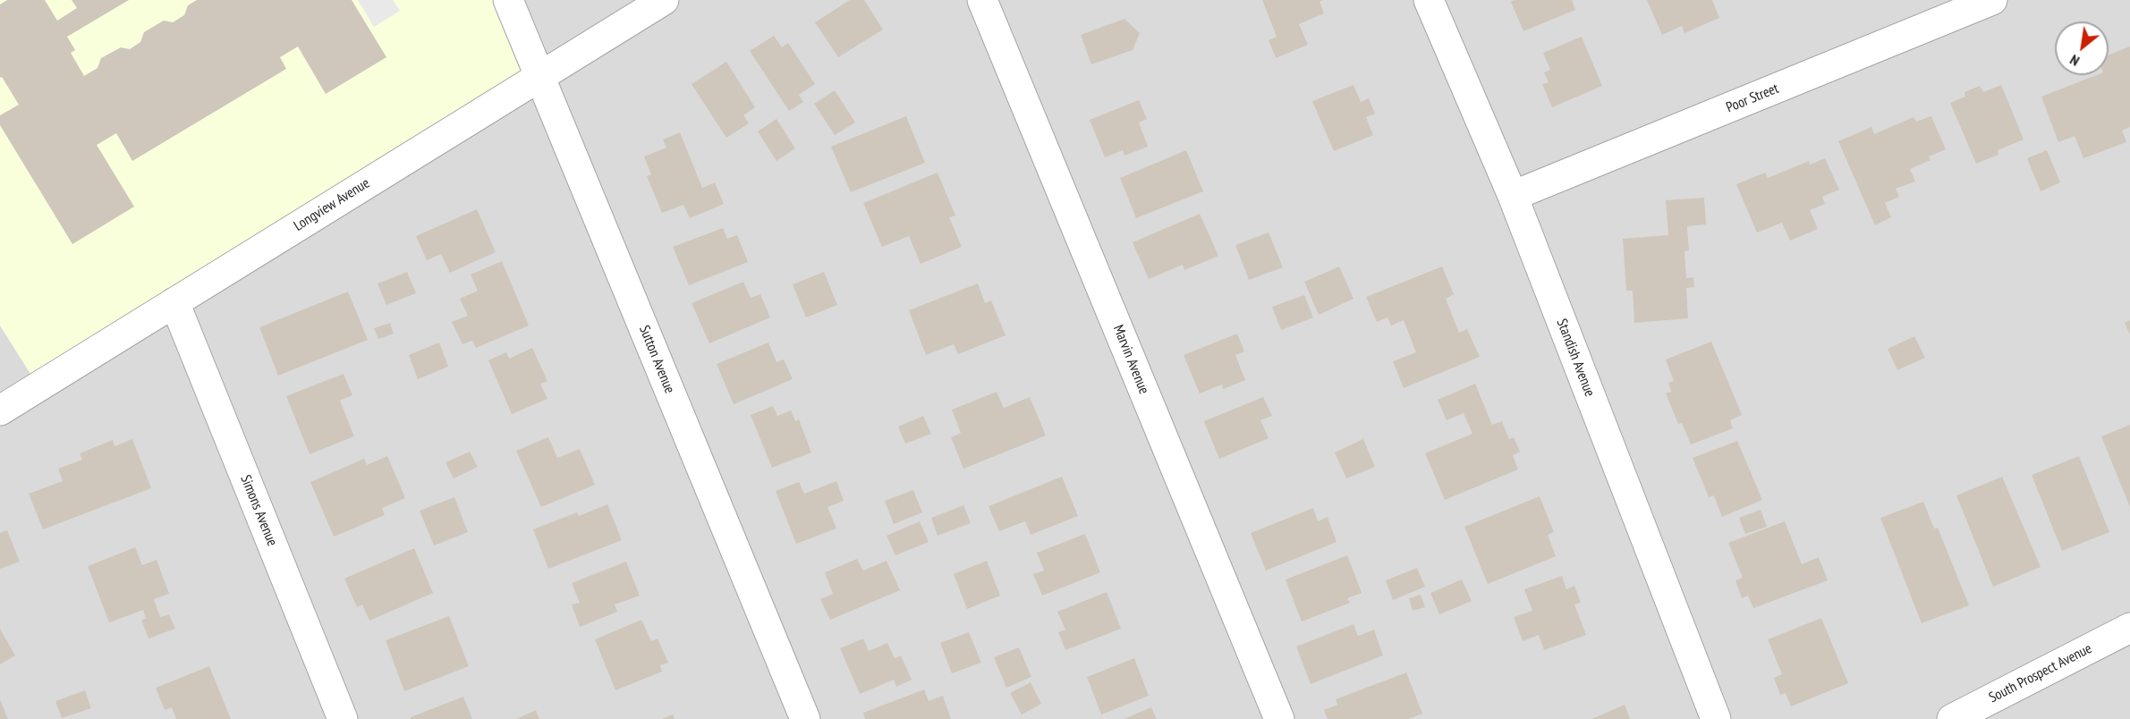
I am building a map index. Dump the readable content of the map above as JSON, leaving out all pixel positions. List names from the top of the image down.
{
  "streets": {
    "street": [
      "Poor Street",
      "Longview Avenue",
      "Standish Avenue",
      "Sutton Avenue",
      "Marvin Avenue",
      "Simons Avenue",
      "South Prospect Avenue"
    ]
  },
  "crossings": [
    ["Poor Street", "Standish Avenue"],
    ["Longview Avenue", "Sutton Avenue"],
    ["Longview Avenue", "Simons Avenue"]
  ],
  "north": "bottom left"
}
